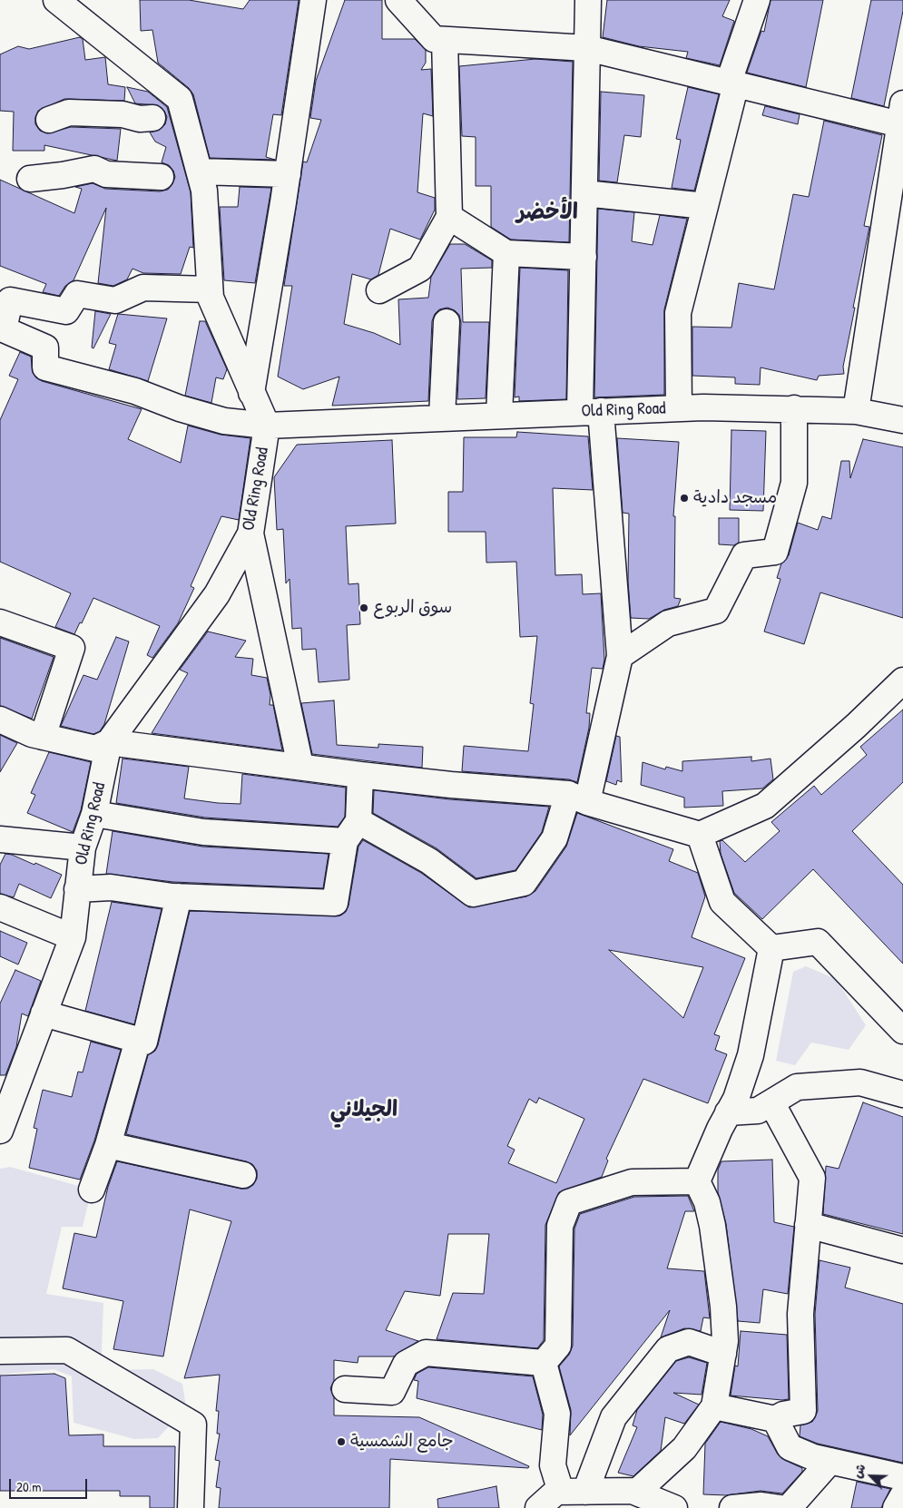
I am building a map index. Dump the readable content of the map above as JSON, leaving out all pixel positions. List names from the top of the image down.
{
  "streets": {
    "street": ["Old Ring Road"]
  },
  "districts": ["الأخضر", "الجيلاني"],
  "places": ["مسجد دادية", "سوق الربوع", "جامع الشمسية"],
  "scale_bar": "20 m",
  "north": "top left"
}
